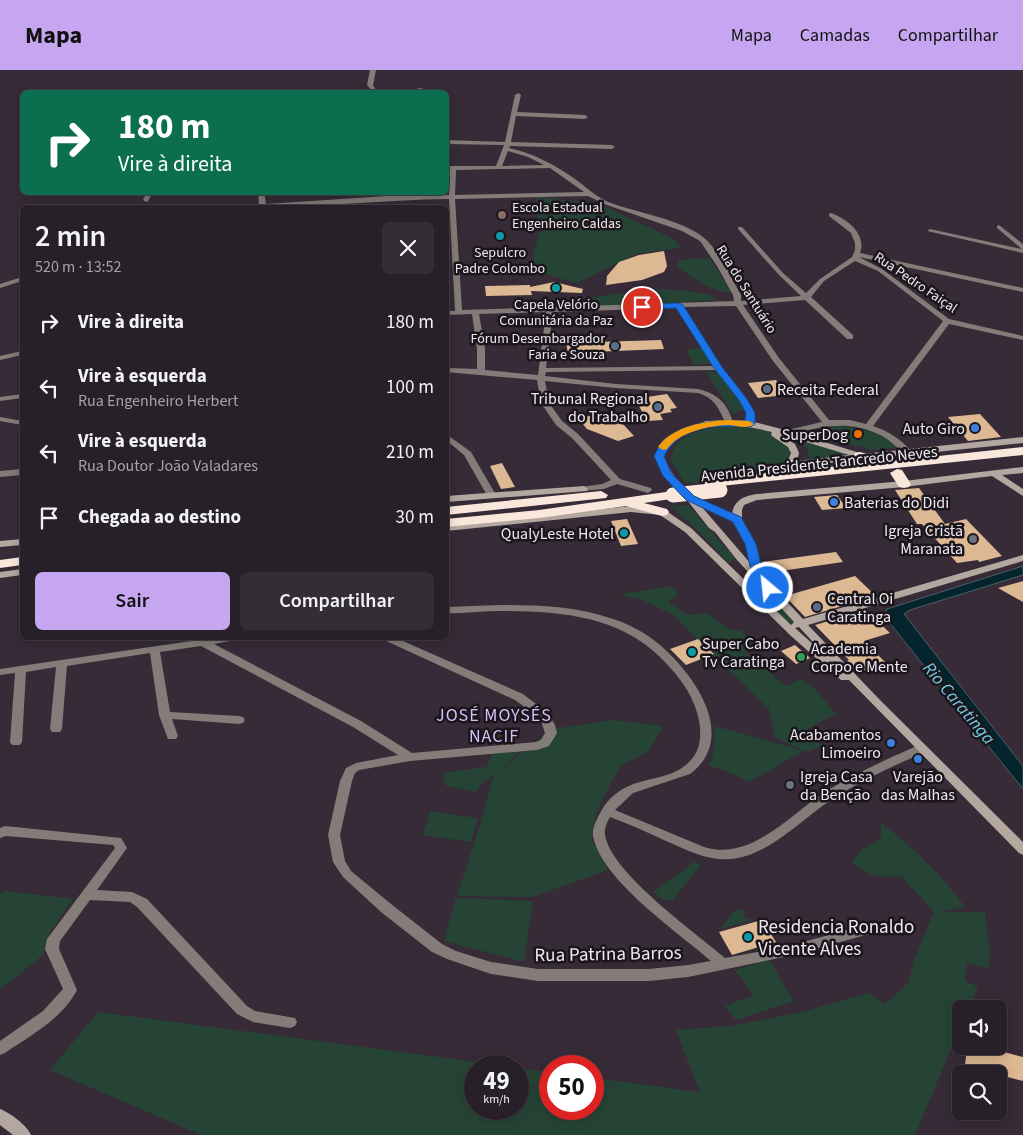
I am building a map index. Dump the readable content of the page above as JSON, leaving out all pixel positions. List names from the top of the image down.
{
  "streets": {
    "highway": ["Avenida Presidente Tancredo Neves"],
    "street": ["Rua Pedro Faiçal", "Rua do Santuário", "Rua Patrina Barros"]
  },
  "districts": ["JOSÉ MOYSÉS NACIF"],
  "water": ["Rio Caratinga"],
  "places": [
    "Escola Estadual Engenheiro Caldas",
    "Sepulcro Padre Colombo",
    "Capela Velório Comunitária da Paz",
    "Fórum Desembargador Faria e Souza",
    "Receita Federal",
    "Tribunal Regional do Trabalho",
    "Auto Giro",
    "SuperDog",
    "Baterias do Didi",
    "QualyLeste Hotel",
    "Igreja Cristã Maranata",
    "Central Oi Caratinga",
    "Super Cabo Tv Caratinga",
    "Academia Corpo e Mente",
    "Acabamentos Limoeiro",
    "Varejão das Malhas",
    "Igreja Casa da Benção",
    "Residencia Ronaldo Vicente Alves"
  ],
  "page": {
    "header": "Mapa",
    "nav": ["Mapa", "Camadas", "Compartilhar"],
    "turn": ["180 m", "Vire à direita"],
    "heading": ["2 min", "520 m · 13:52"],
    "list": [
      {
        "name": "Vire à direita",
        "value": "180 m"
      },
      {
        "name": "Vire à esquerda",
        "note": "Rua Engenheiro Herbert",
        "value": "100 m"
      },
      {
        "name": "Vire à esquerda",
        "note": "Rua Doutor João Valadares",
        "value": "210 m"
      },
      {
        "name": "Chegada ao destino",
        "value": "30 m"
      }
    ],
    "buttons": ["Sair", "Compartilhar"],
    "speed": "49 km/h",
    "limit": "50"
  }
}
